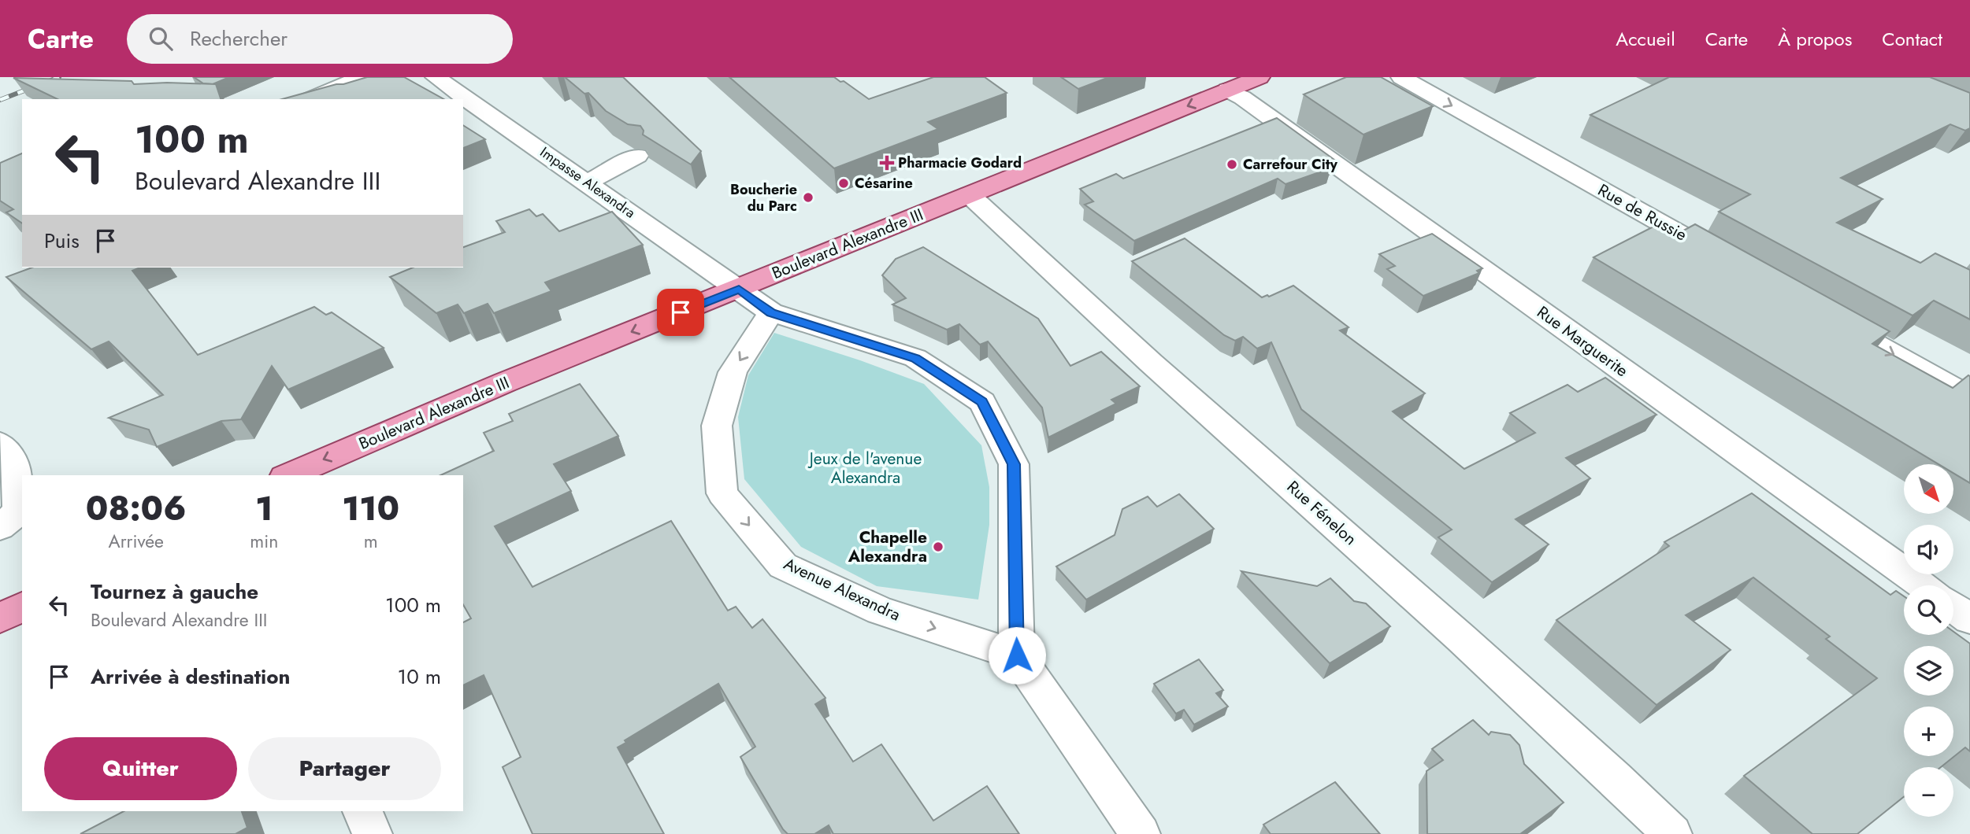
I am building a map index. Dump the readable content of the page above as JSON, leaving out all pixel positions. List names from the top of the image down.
{
  "streets": {
    "main road": ["Boulevard Alexandre III"],
    "street": [
      "Impasse Alexandra",
      "Rue de Russie",
      "Rue Marguerite",
      "Rue Fénelon",
      "Avenue Alexandra"
    ]
  },
  "crossings": [
    ["Impasse Alexandra", "Boulevard Alexandre III"],
    ["Boulevard Alexandre III", "Rue Marguerite"],
    ["Boulevard Alexandre III", "Rue Fénelon"]
  ],
  "one_way": ["Rue de Russie", "Boulevard Alexandre III"],
  "parks": ["Jeux de l'avenue Alexandra"],
  "places": {
    "health": ["Pharmacie Godard"],
    "other": [
      "Carrefour City",
      "Césarine",
      "Boucherie du Parc",
      "Chapelle Alexandra"
    ]
  },
  "north": "bottom right",
  "page": {
    "header": "Carte",
    "search": "Rechercher",
    "nav": [
      "Accueil",
      "Carte",
      "À propos",
      "Contact"
    ],
    "turn": ["100 m", "Boulevard Alexandre III"],
    "then": "Puis",
    "map_buttons": ["+", "−"],
    "eta": [
      "08:06",
      "Arrivée",
      "1",
      "min",
      "110",
      "m"
    ],
    "list": [
      {
        "name": "Tournez à gauche",
        "note": "Boulevard Alexandre III",
        "value": "100 m"
      },
      {
        "name": "Arrivée à destination",
        "value": "10 m"
      }
    ],
    "buttons": ["Quitter", "Partager"]
  }
}
